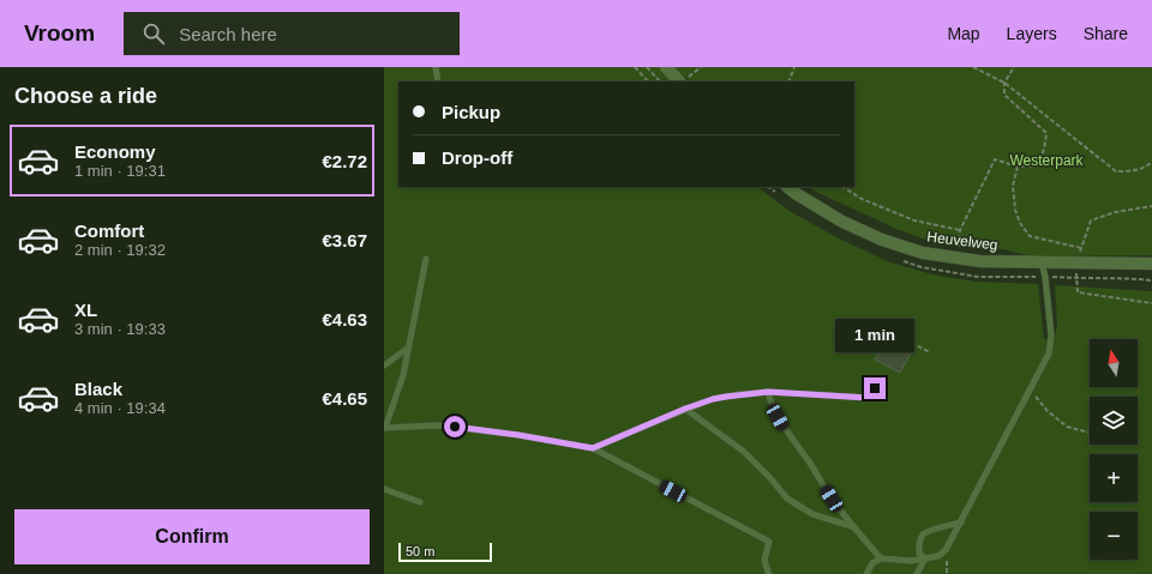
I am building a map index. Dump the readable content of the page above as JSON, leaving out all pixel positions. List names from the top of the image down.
{
  "streets": {
    "street": ["Heuvelweg"]
  },
  "parks": ["Westerpark"],
  "scale_bar": "50 m",
  "north": "top",
  "page": {
    "header": "Vroom",
    "search": "Search here",
    "nav": ["Map", "Layers", "Share"],
    "heading": "Choose a ride",
    "banner": ["Pickup", "Drop-off"],
    "list": [
      {
        "name": "Economy",
        "note": "1 min · 19:31",
        "value": "€2.72"
      },
      {
        "name": "Comfort",
        "note": "2 min · 19:32",
        "value": "€3.67"
      },
      {
        "name": "XL",
        "note": "3 min · 19:33",
        "value": "€4.63"
      },
      {
        "name": "Black",
        "note": "4 min · 19:34",
        "value": "€4.65"
      }
    ],
    "bubble": "1 min",
    "map_buttons": ["+", "−"],
    "buttons": "Confirm",
    "scale": "50 m"
  }
}
